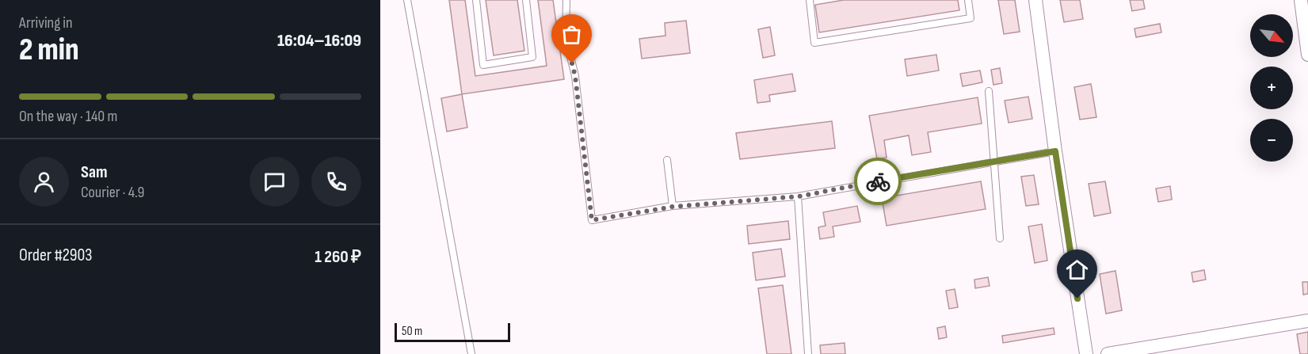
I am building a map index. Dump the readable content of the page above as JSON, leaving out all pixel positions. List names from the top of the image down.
{
  "scale_bar": "50 m",
  "north": "bottom right",
  "page": {
    "heading": ["2 min", "Arriving in", "16:04–16:09"],
    "panel": [
      "Sam",
      "Courier · 4.9",
      "Order #2903",
      "1 260 ₽"
    ],
    "map_buttons": ["+", "−"],
    "bar": "On the way · 140 m",
    "scale": "50 m"
  }
}
